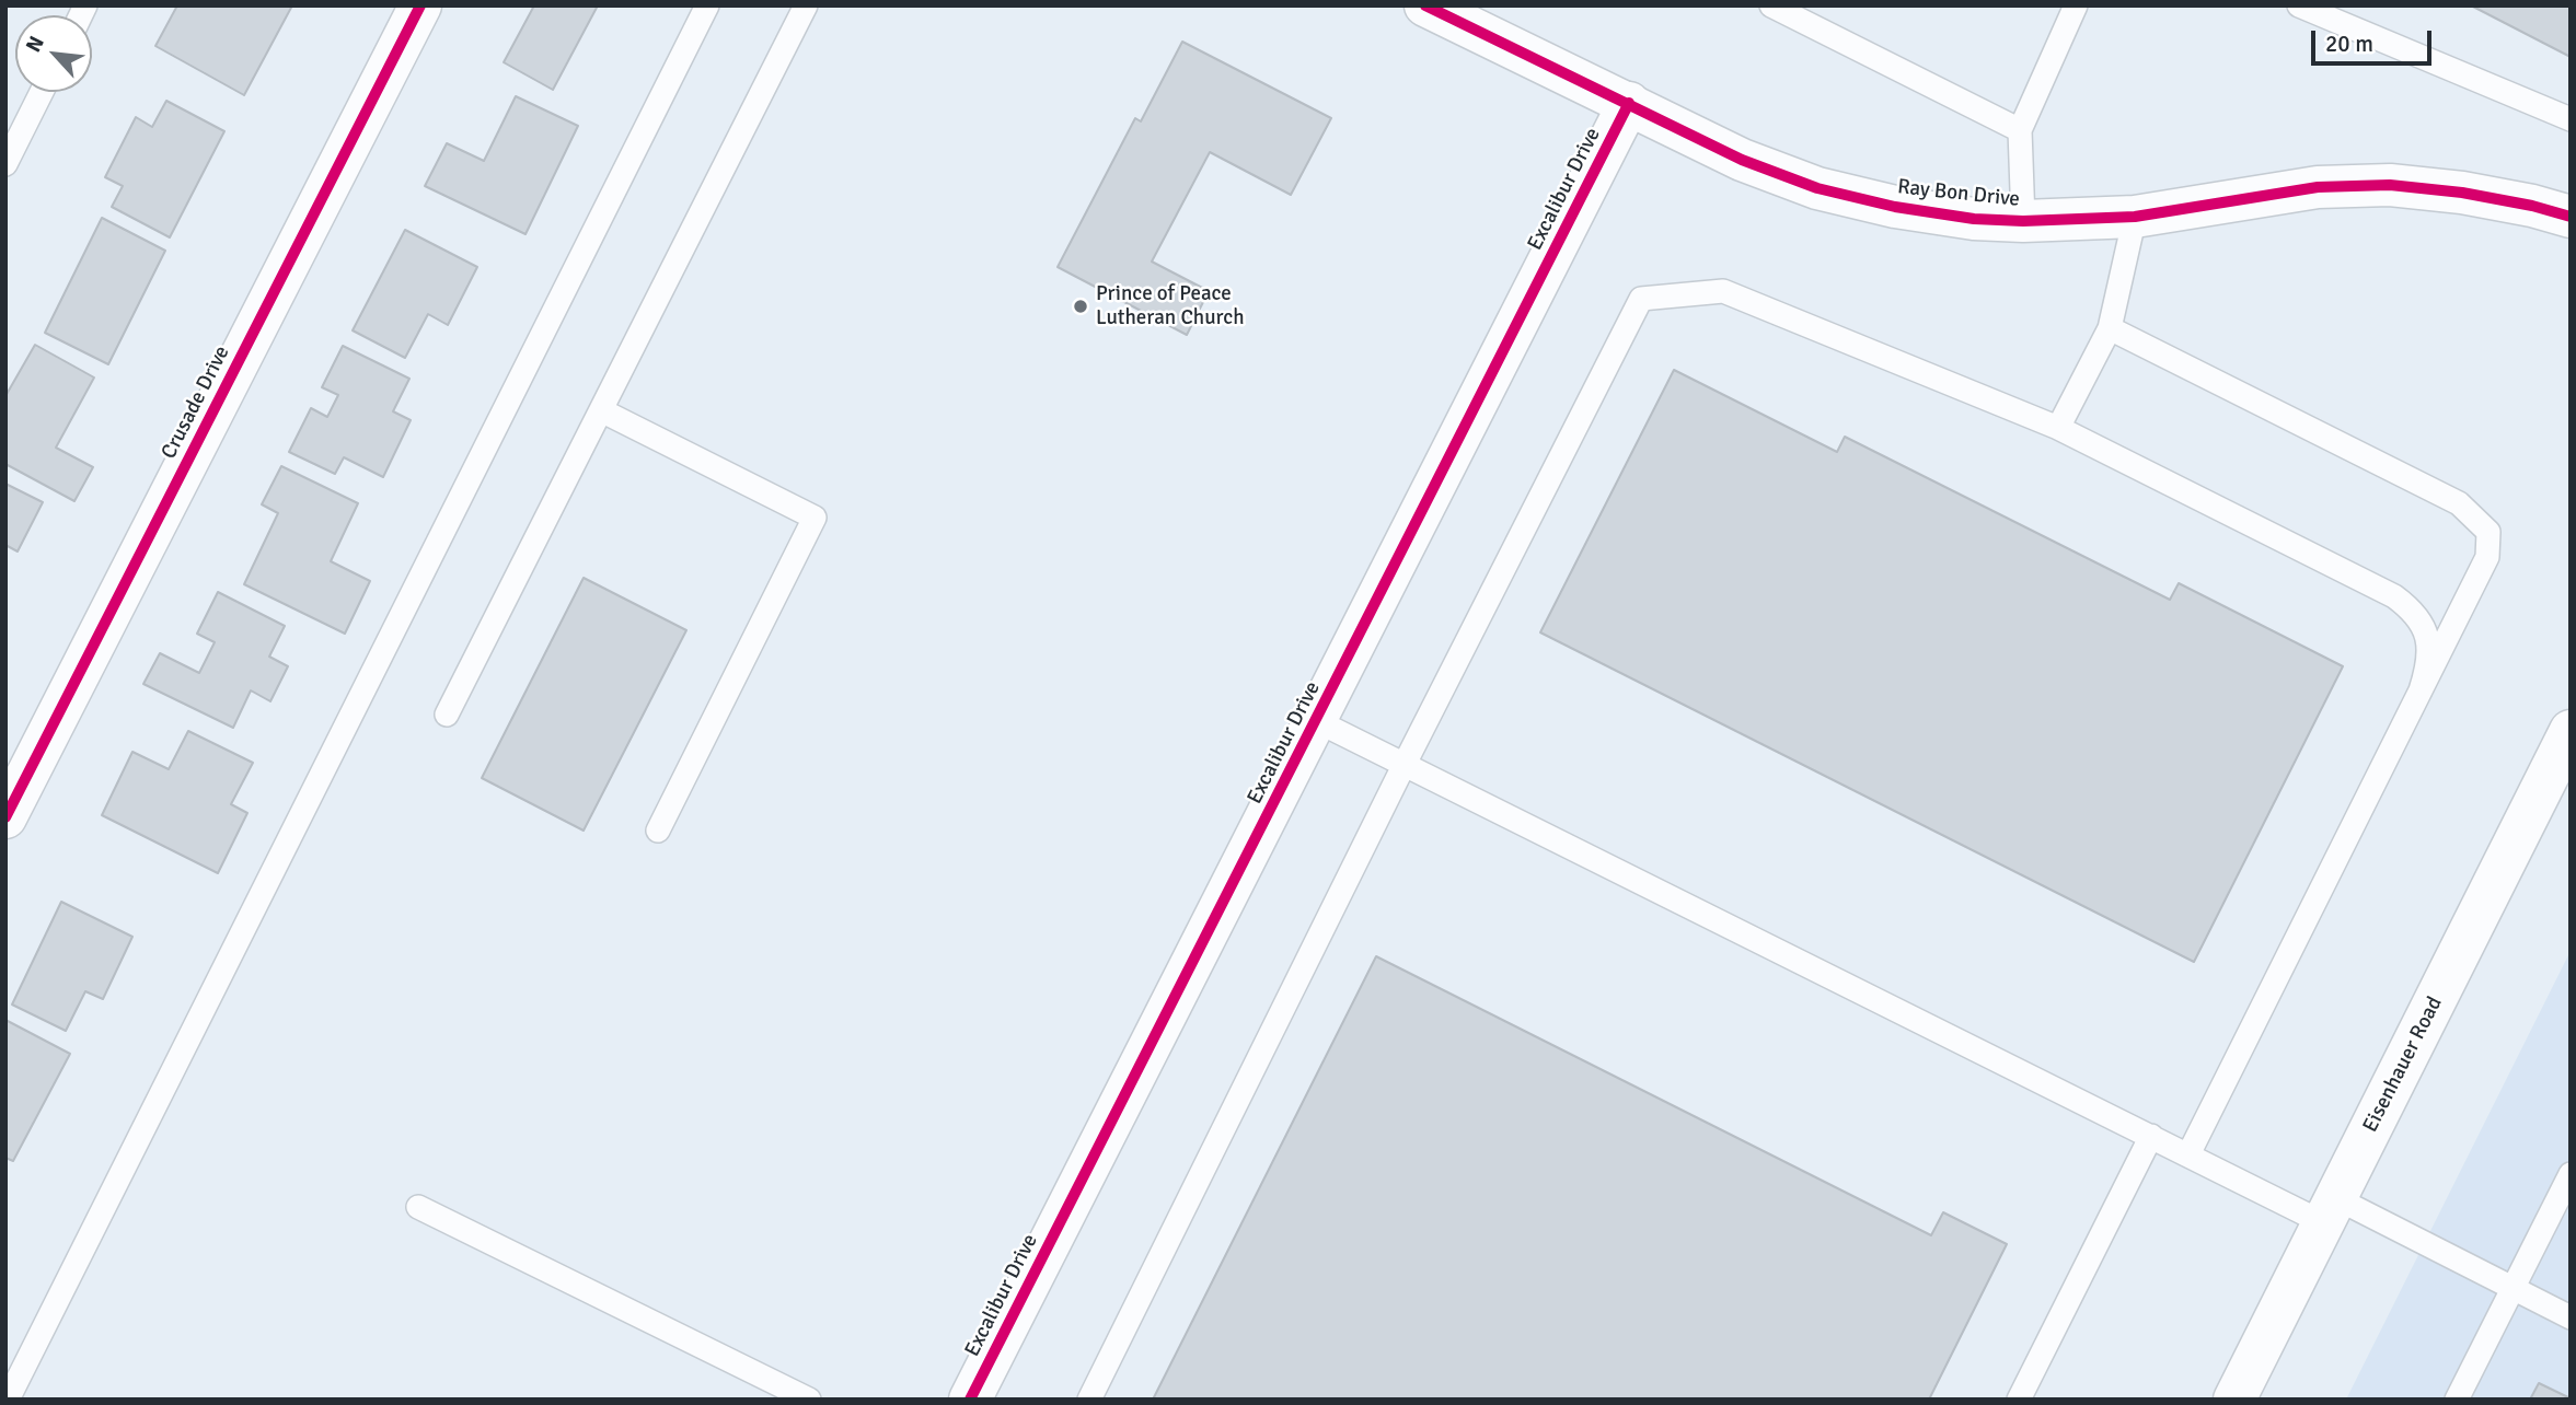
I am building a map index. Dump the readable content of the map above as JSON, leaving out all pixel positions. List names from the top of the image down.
{
  "streets": {
    "street": [
      "Excalibur Drive",
      "Ray Bon Drive",
      "Crusade Drive",
      "Eisenhauer Road"
    ]
  },
  "crossings": [
    ["Excalibur Drive", "Ray Bon Drive"]
  ],
  "places": ["Prince of Peace Lutheran Church"],
  "scale_bar": "20 m",
  "north": "top left"
}
